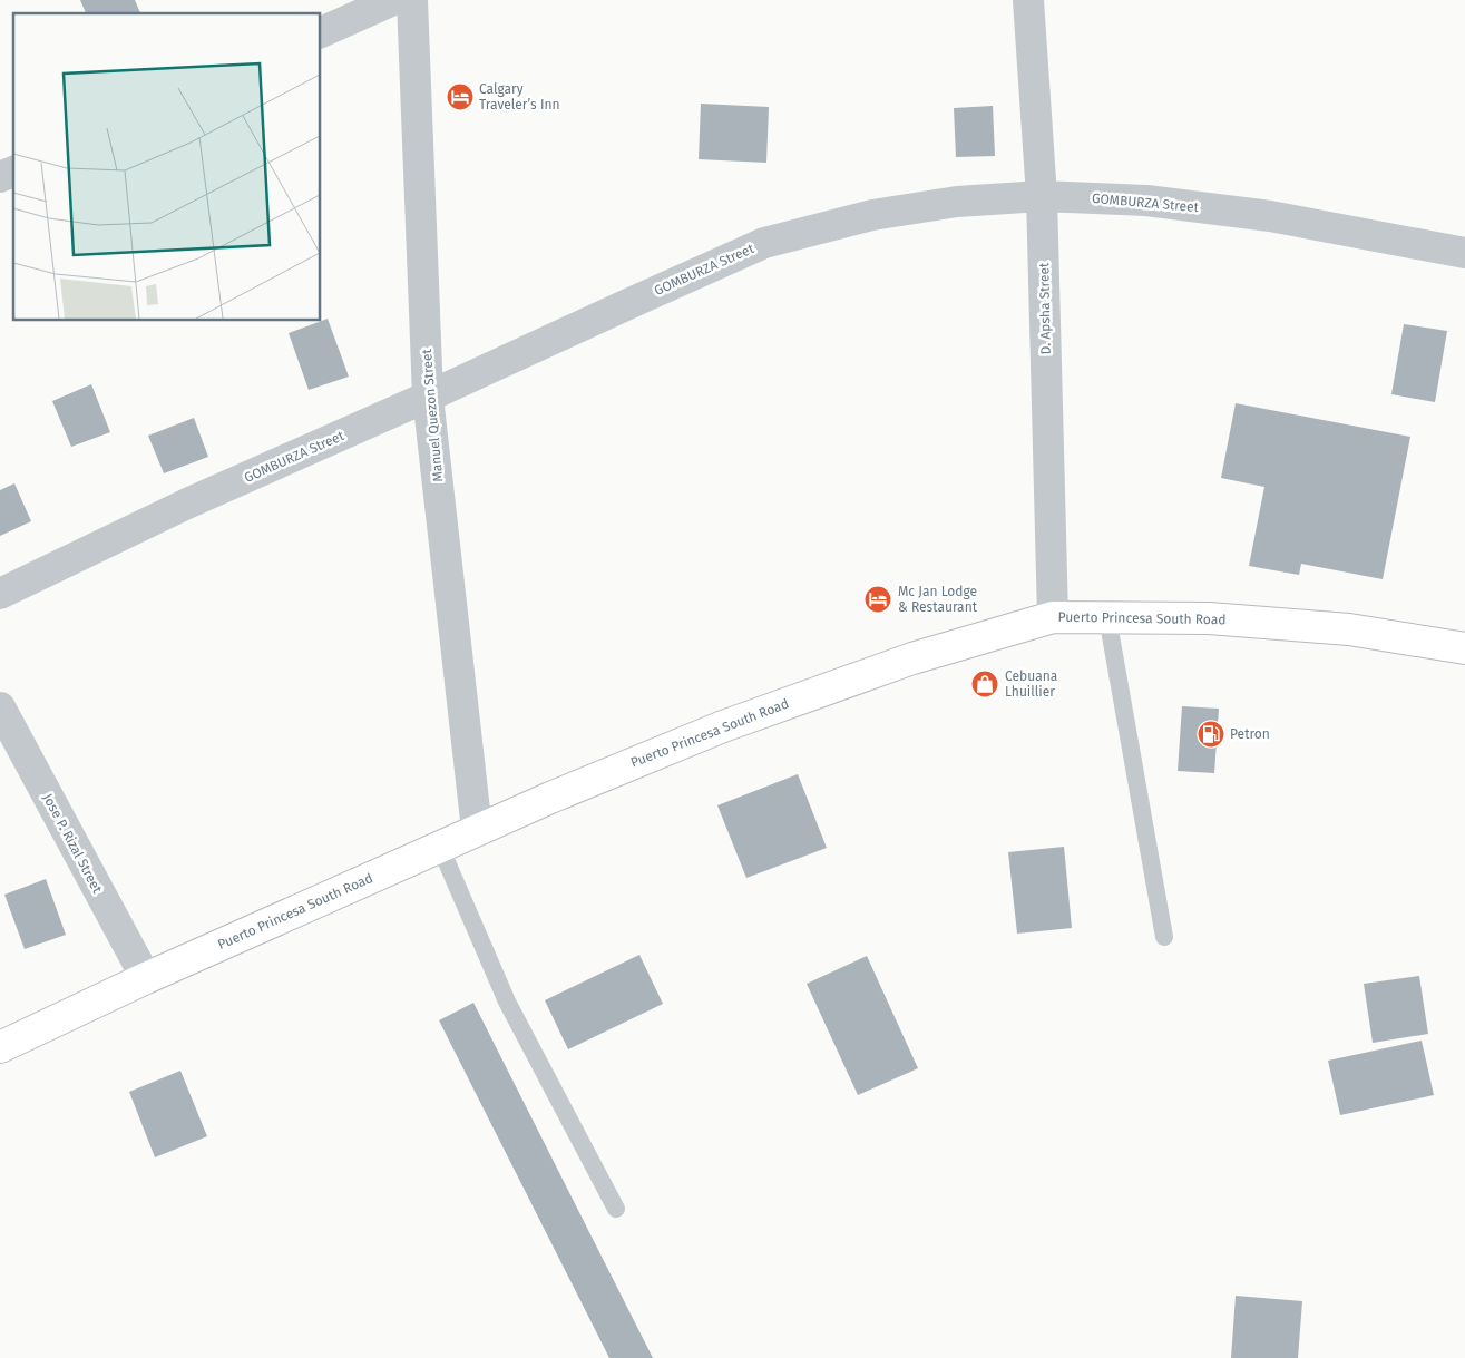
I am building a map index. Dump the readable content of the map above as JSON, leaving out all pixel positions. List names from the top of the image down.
{
  "streets": {
    "main road": ["Puerto Princesa South Road"],
    "street": [
      "GOMBURZA Street",
      "D. Apsha Street",
      "Manuel Quezon Street",
      "Jose P. Rizal Street"
    ]
  },
  "crossings": [
    ["GOMBURZA Street", "D. Apsha Street"],
    ["GOMBURZA Street", "Manuel Quezon Street"],
    ["D. Apsha Street", "Puerto Princesa South Road"],
    ["Manuel Quezon Street", "Puerto Princesa South Road"],
    ["Puerto Princesa South Road", "Jose P. Rizal Street"]
  ],
  "places": {
    "hotel": ["Calgary Traveler’s Inn", "Mc Jan Lodge & Restaurant"],
    "shop": ["Cebuana Lhuillier"],
    "fuel station": ["Petron"]
  }
}
